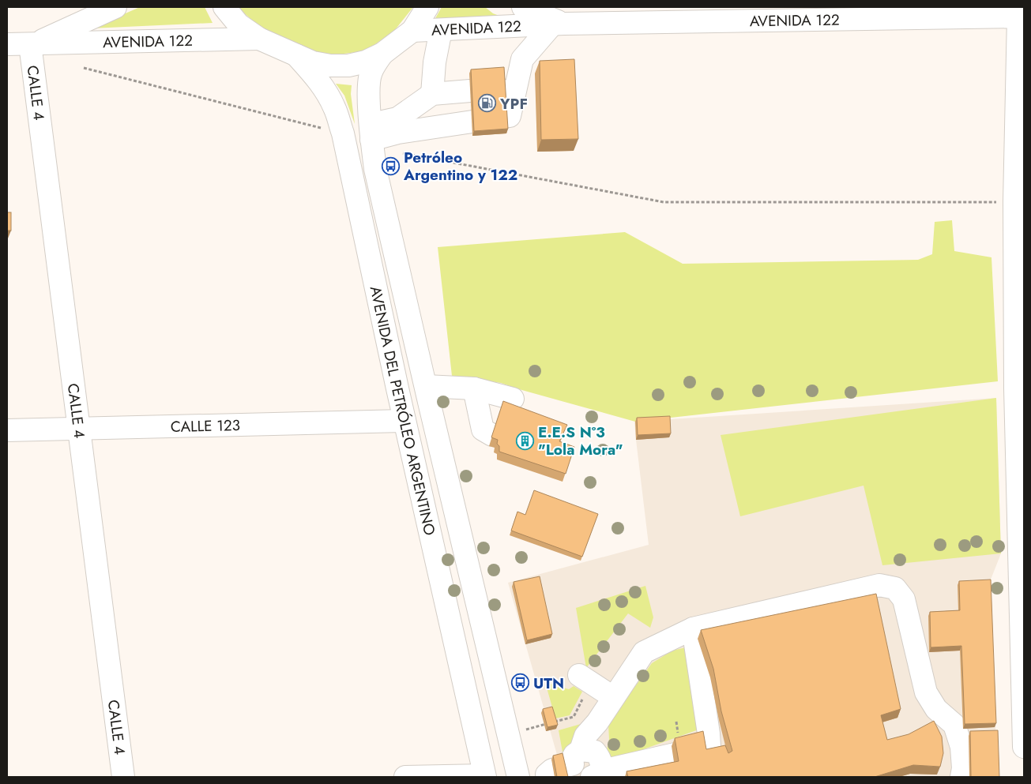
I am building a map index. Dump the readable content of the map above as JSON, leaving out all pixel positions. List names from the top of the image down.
{
  "streets": {
    "main road": [
      "AVENIDA 122",
      "CALLE 4",
      "AVENIDA DEL PETRÓLEO ARGENTINO",
      "CALLE 123"
    ]
  },
  "crossings": [
    ["AVENIDA 122", "CALLE 4"],
    ["CALLE 4", "CALLE 123"],
    ["AVENIDA DEL PETRÓLEO ARGENTINO", "CALLE 123"]
  ],
  "places": {
    "fuel station": ["YPF"],
    "bus stop": ["Petróleo Argentino y 122", "UTN"],
    "building": ["E.E.S Nº3 \"Lola Mora\""]
  }
}
